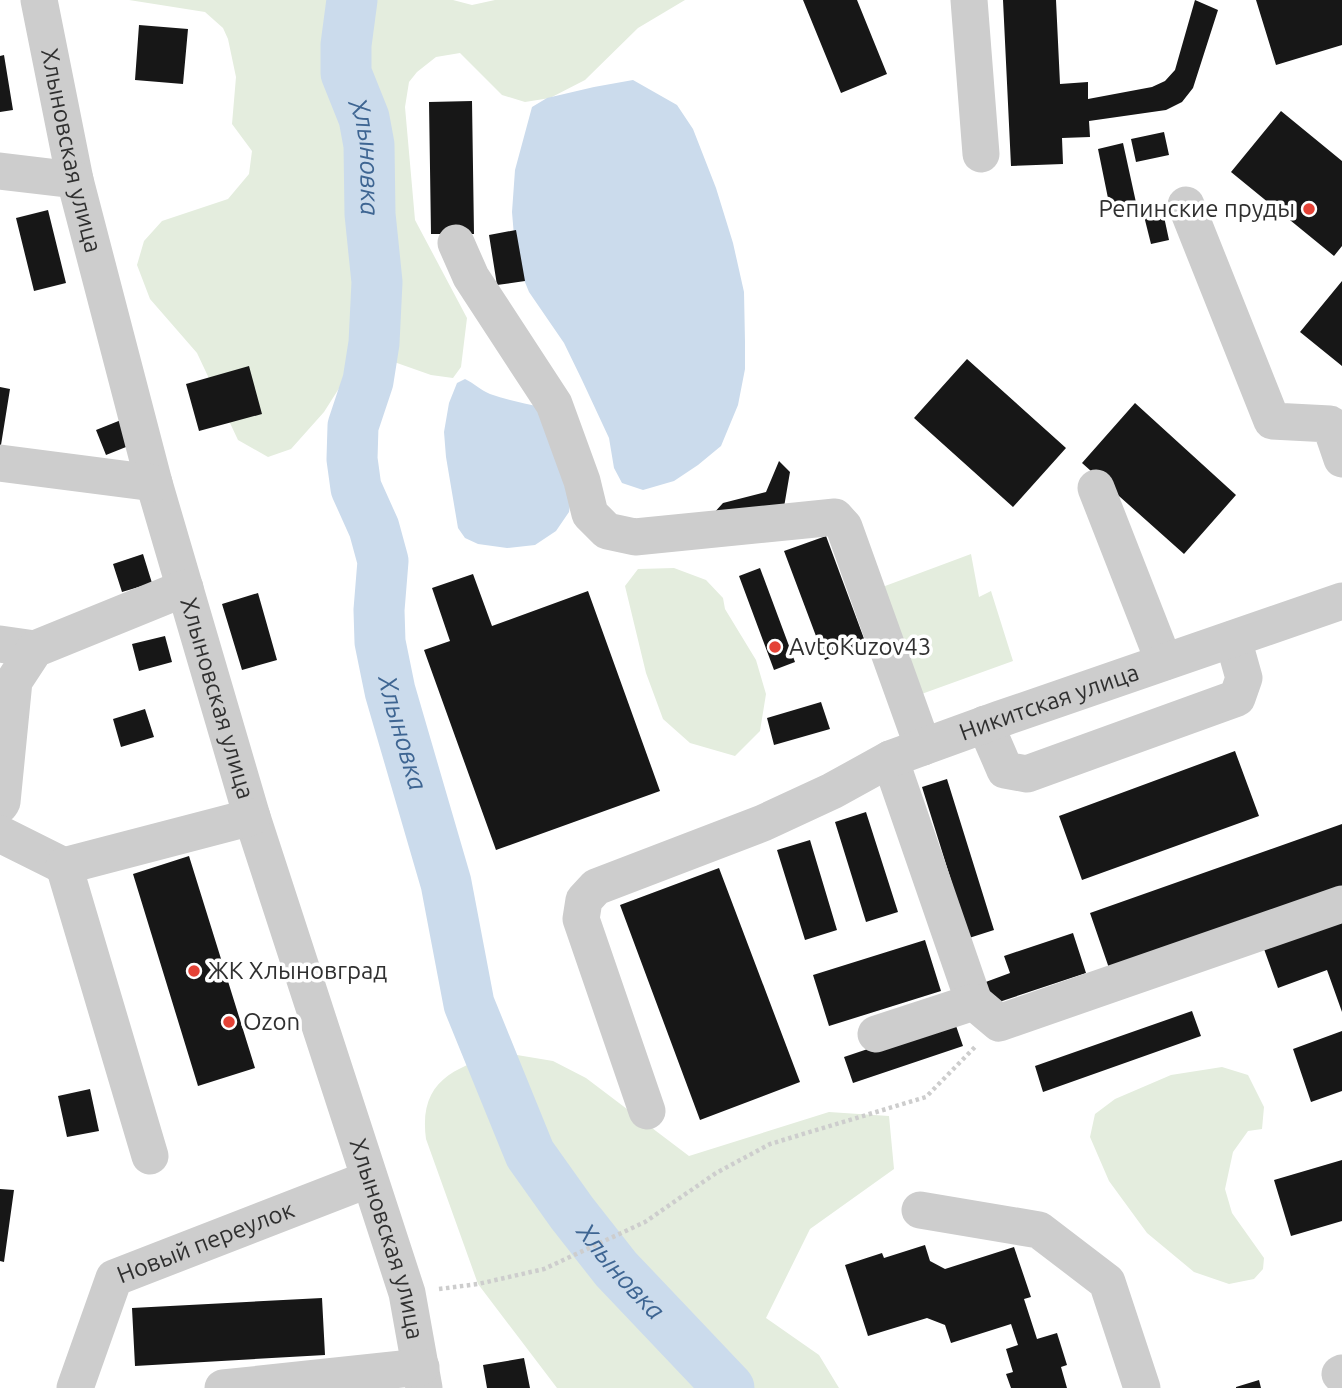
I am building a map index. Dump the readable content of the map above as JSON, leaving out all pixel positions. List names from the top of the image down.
{
  "streets": {
    "street": ["Хлыновская улица", "Никитская улица", "Новый переулок"]
  },
  "crossings": [
    ["Хлыновская улица", "Новый переулок"]
  ],
  "water": ["Хлыновка"],
  "places": [
    "Репинские пруды",
    "AvtoKuzov43",
    "ЖК Хлыновград",
    "Ozon"
  ]
}
